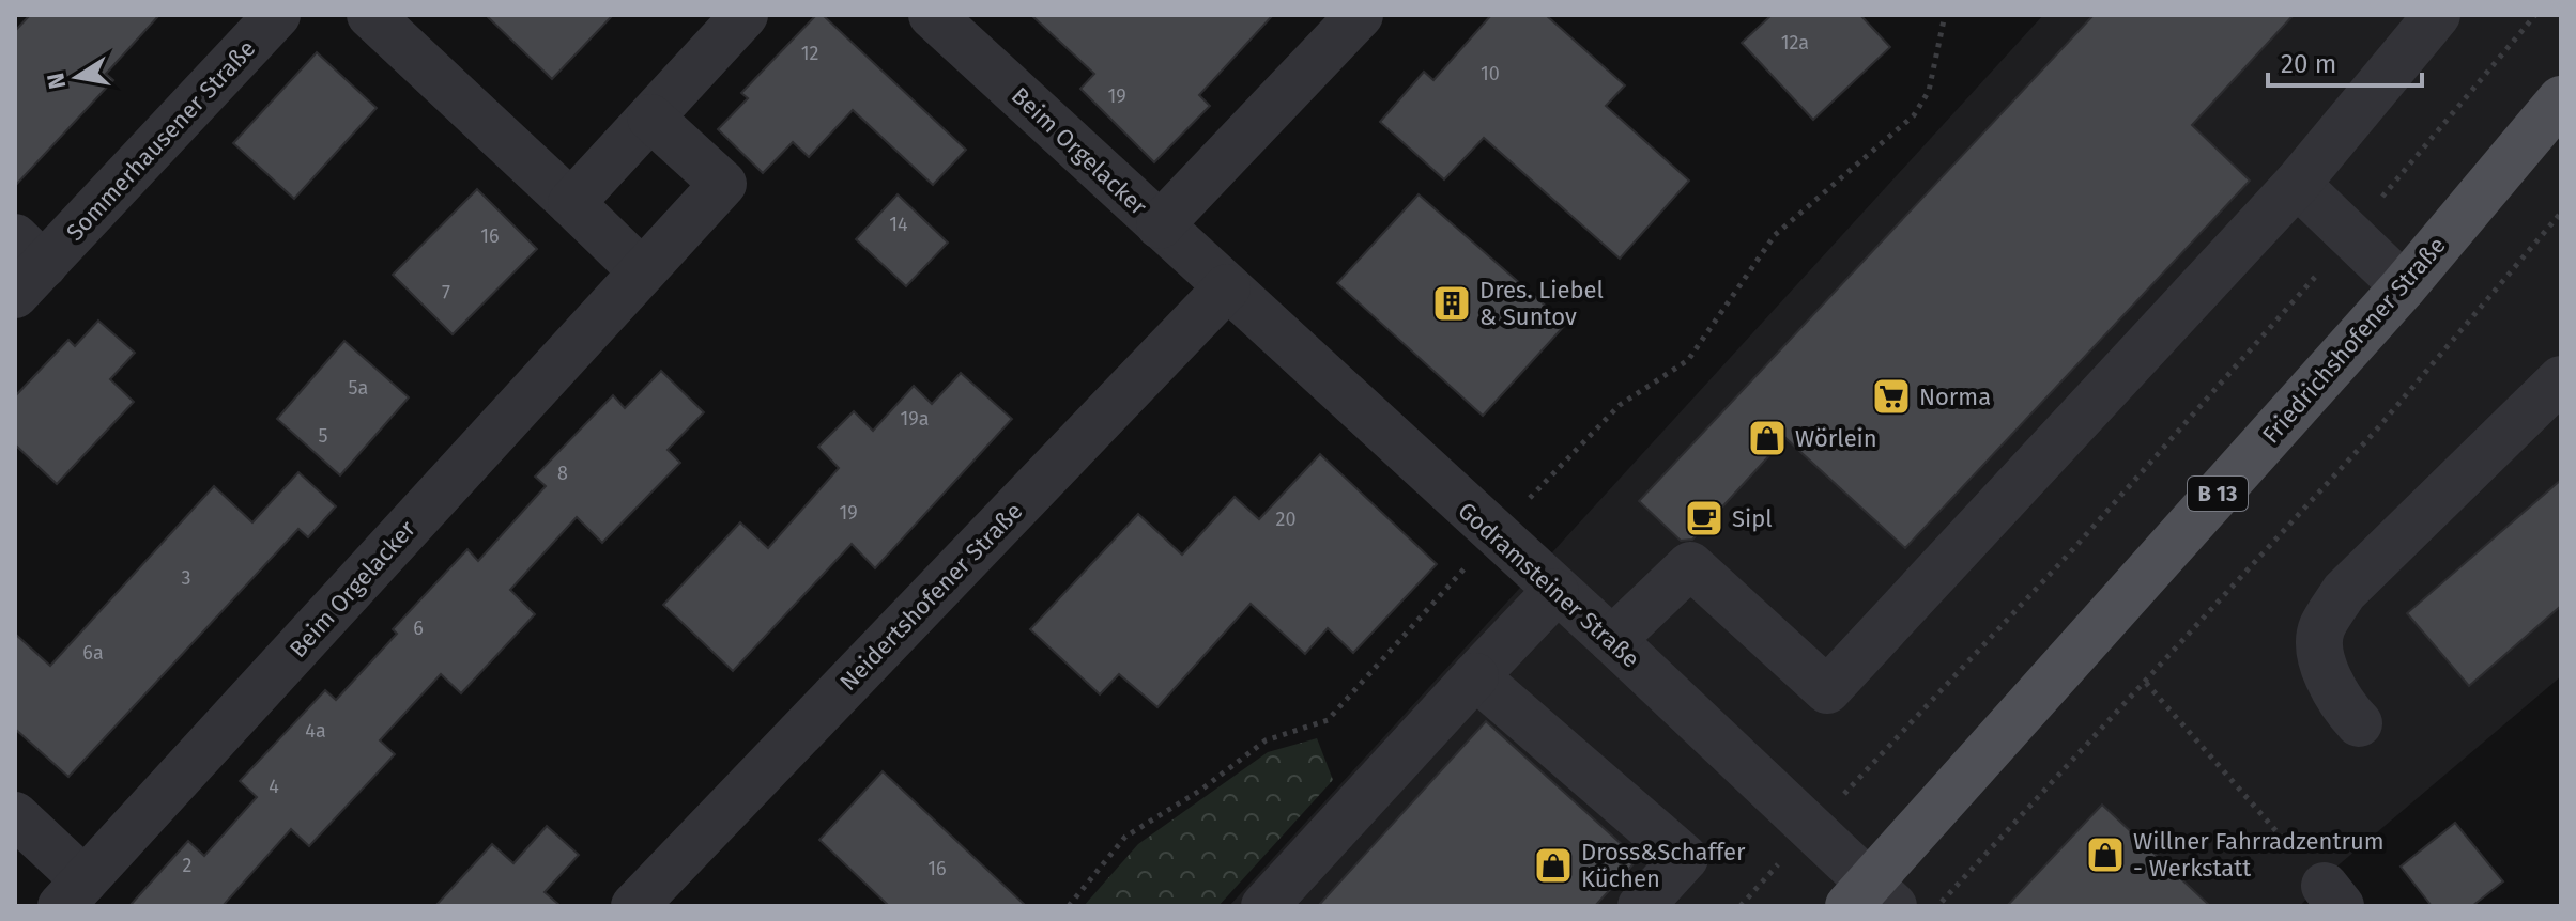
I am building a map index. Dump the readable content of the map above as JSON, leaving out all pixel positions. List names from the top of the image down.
{
  "streets": {
    "main road": ["Friedrichshofener Straße", "B 13"],
    "street": [
      "Sommerhausener Straße",
      "Beim Orgelacker",
      "Godramsteiner Straße",
      "Neidertshofener Straße"
    ]
  },
  "crossings": [
    ["Beim Orgelacker", "Godramsteiner Straße"],
    ["Beim Orgelacker", "Neidertshofener Straße"],
    ["Friedrichshofener Straße", "Godramsteiner Straße"],
    ["Godramsteiner Straße", "Neidertshofener Straße"]
  ],
  "places": {
    "building": ["Dres. Liebel & Suntov"],
    "supermarket": ["Norma"],
    "shop": ["Wörlein", "Willner Fahrradzentrum - Werkstatt", "Dross&Schaffer Küchen"],
    "cafe": ["Sipl"]
  },
  "house_numbers": [
    "12a",
    "12",
    "10",
    "19",
    "14",
    "16",
    "7",
    "5a",
    "19a",
    "5",
    "8",
    "19",
    "20",
    "3",
    "6",
    "6a",
    "4a",
    "4",
    "2",
    "16"
  ],
  "scale_bar": "20 m",
  "north": "left"
}
